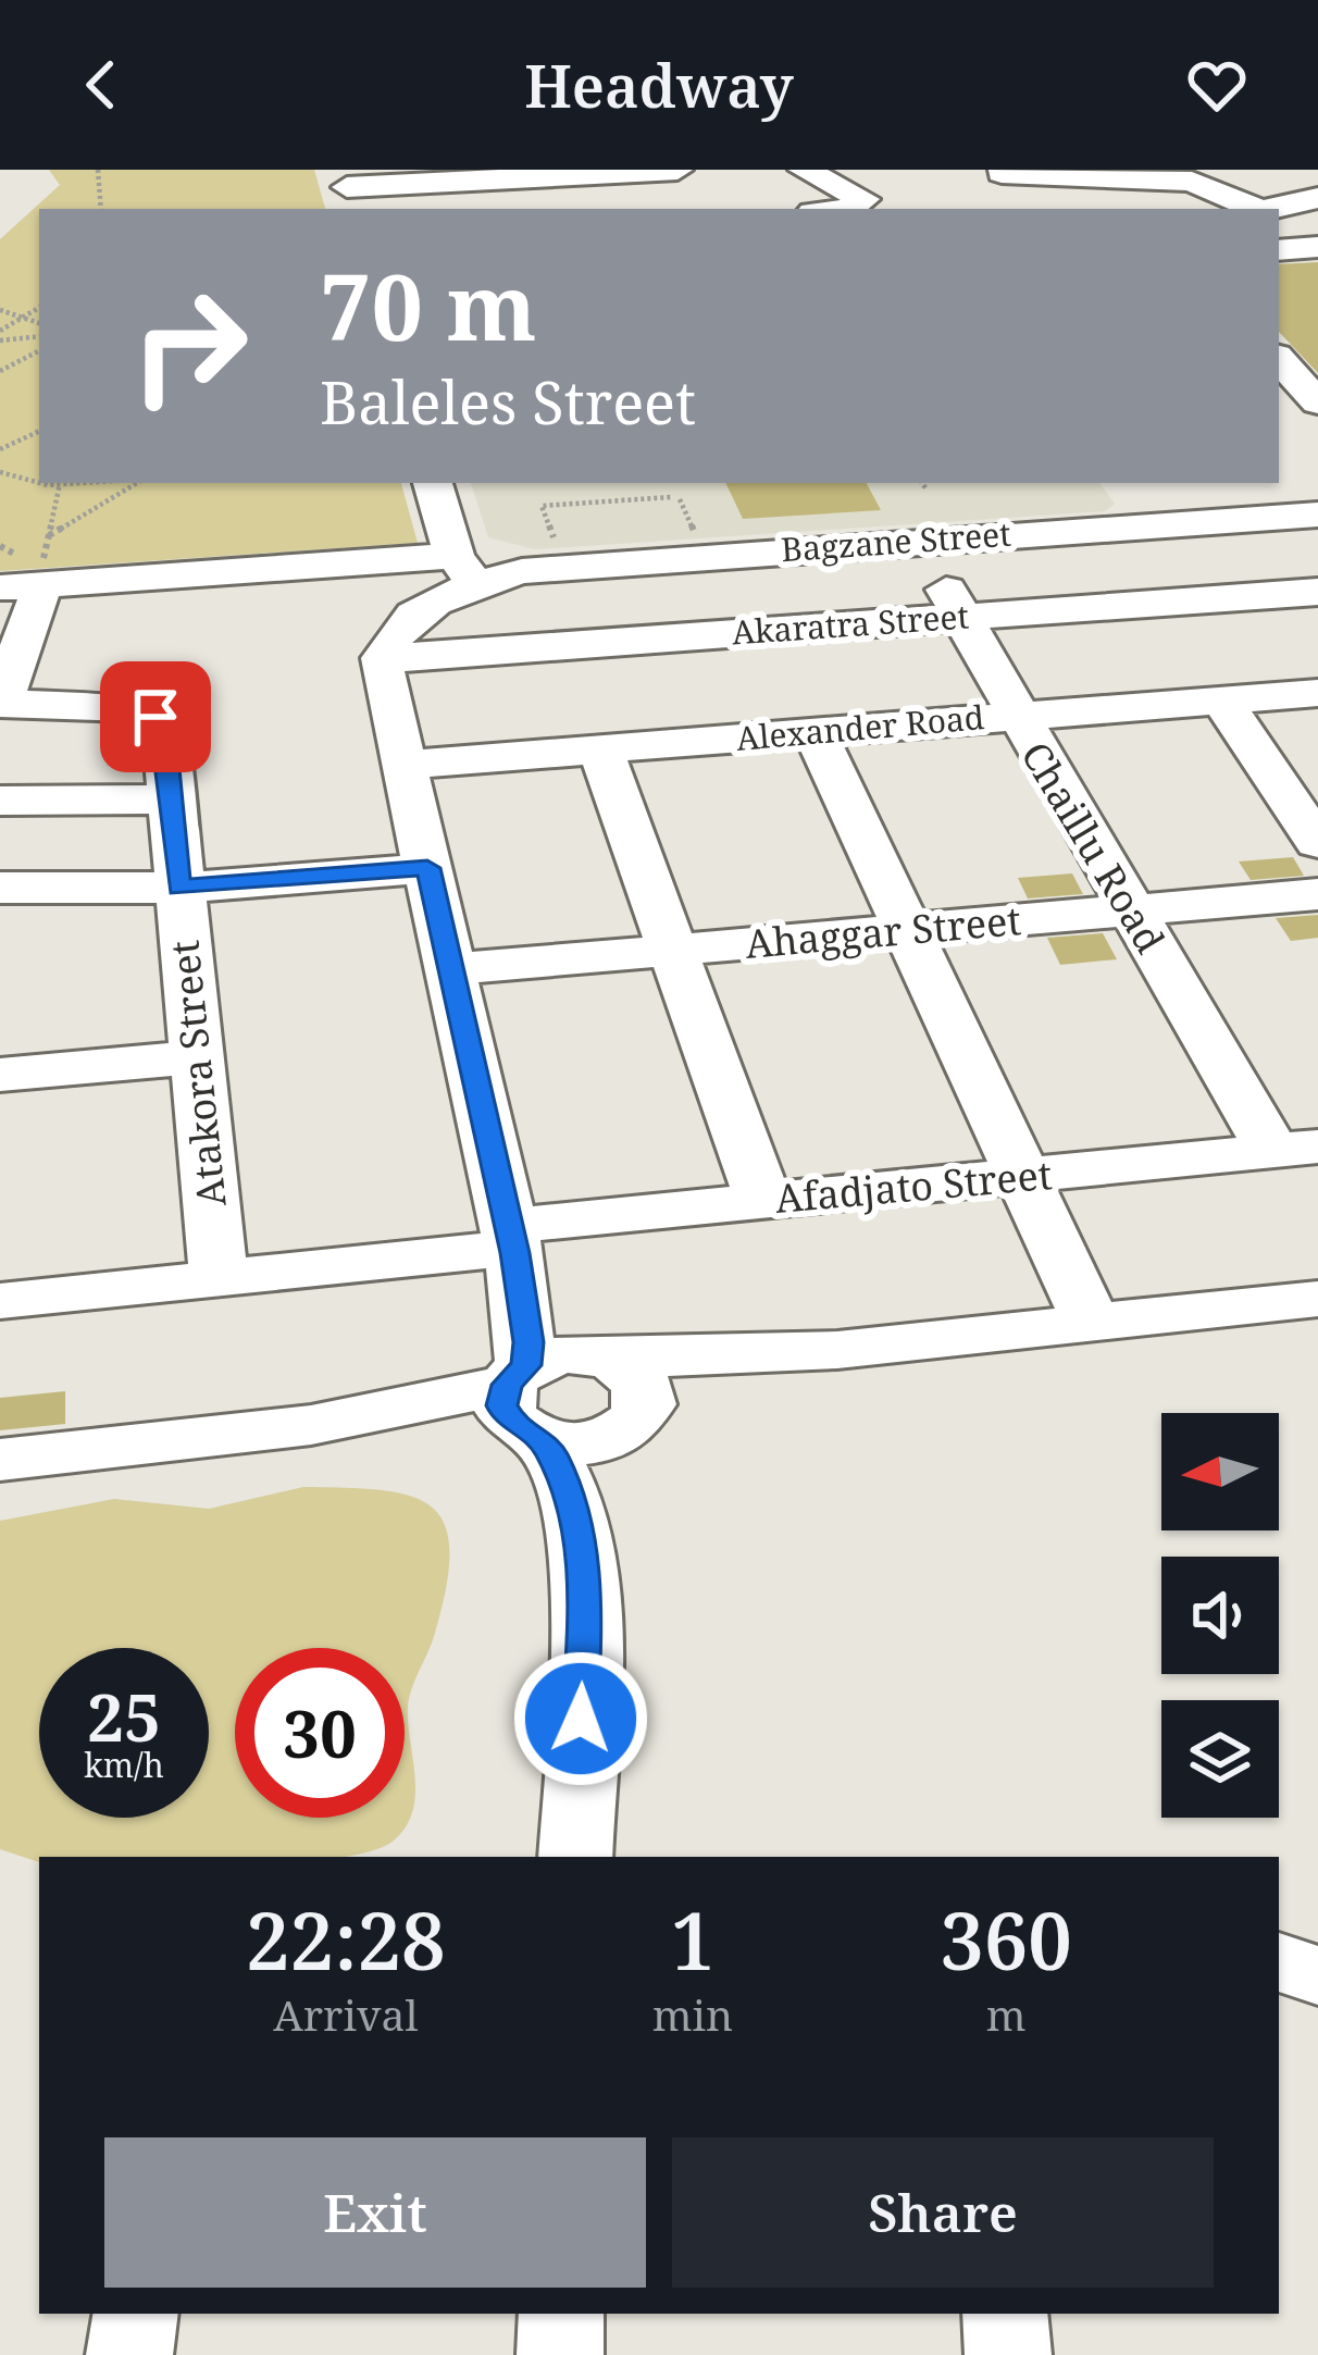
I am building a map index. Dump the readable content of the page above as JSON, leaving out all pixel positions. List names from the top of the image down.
{
  "streets": {
    "street": [
      "Bagzane Street",
      "Akaratra Street",
      "Alexander Road",
      "Chaillu Road",
      "Ahaggar Street",
      "Atakora Street",
      "Afadjato Street"
    ]
  },
  "crossings": [
    ["Bagzane Street", "Chaillu Road"],
    ["Akaratra Street", "Chaillu Road"],
    ["Alexander Road", "Chaillu Road"],
    ["Chaillu Road", "Ahaggar Street"],
    ["Chaillu Road", "Afadjato Street"],
    ["Atakora Street", "Afadjato Street"]
  ],
  "north": "left",
  "page": {
    "header": "Headway",
    "turn": ["70 m", "Baleles Street"],
    "speed": "25 km/h",
    "limit": "30",
    "eta": [
      "22:28",
      "Arrival",
      "1",
      "min",
      "360",
      "m"
    ],
    "buttons": ["Exit", "Share"]
  }
}
